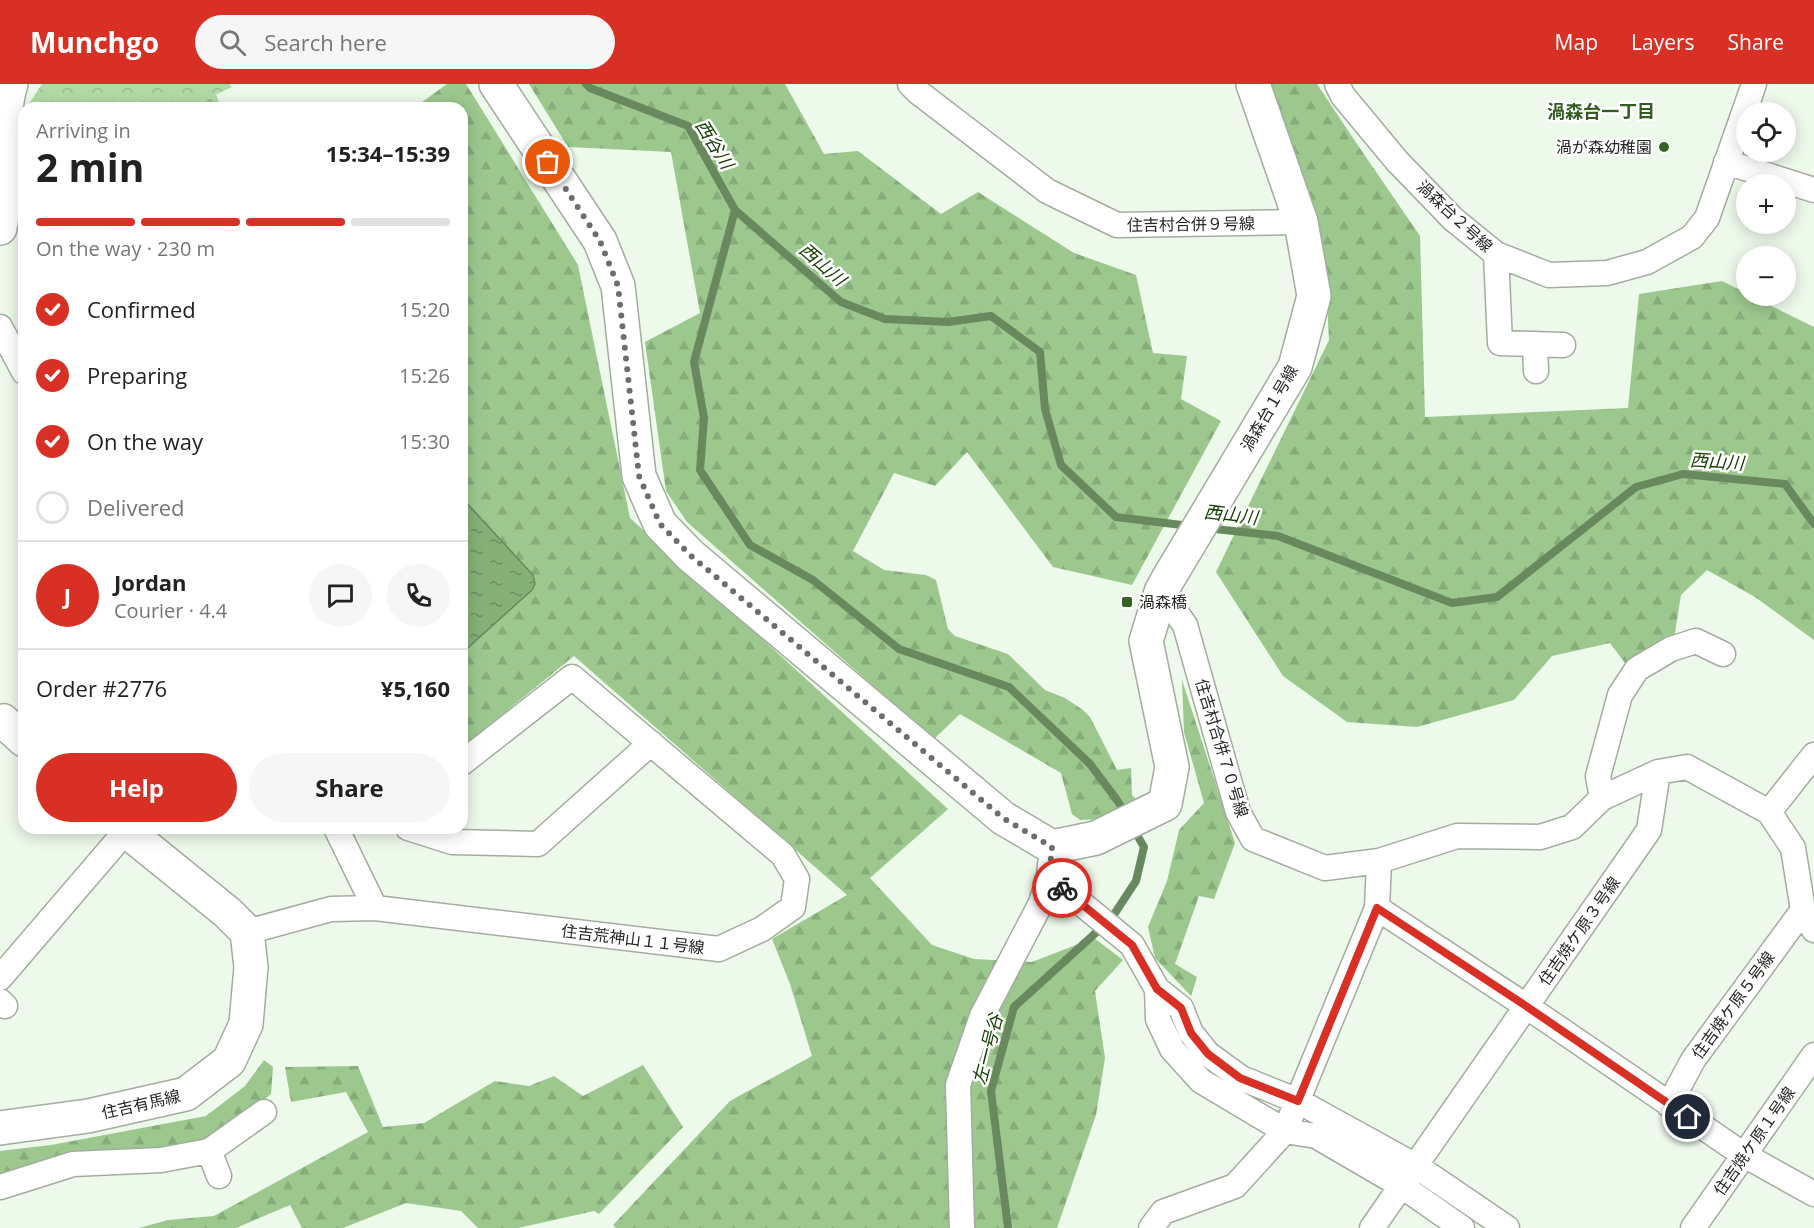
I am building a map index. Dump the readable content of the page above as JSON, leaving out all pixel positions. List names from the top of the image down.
{
  "streets": {
    "street": [
      "渦森台２号線",
      "住吉村合併９号線",
      "渦森台１号線",
      "住吉村合併７０号線",
      "住吉焼ケ原３号線",
      "住吉荒神山１１号線",
      "住吉焼ケ原５号線",
      "住吉有馬線",
      "住吉焼ケ原１号線"
    ]
  },
  "crossings": [
    ["住吉村合併９号線", "渦森台１号線"],
    ["渦森台１号線", "住吉村合併７０号線"],
    ["住吉村合併７０号線", "住吉焼ケ原３号線"],
    ["住吉村合併７０号線", "住吉焼ケ原５号線"],
    ["住吉荒神山１１号線", "住吉有馬線"]
  ],
  "districts": ["渦森台一丁目"],
  "water": ["西谷川", "西山川", "左一号谷"],
  "places": {
    "other": ["渦が森幼稚園"],
    "transit": ["渦森橋"]
  },
  "page": {
    "header": "Munchgo",
    "search": "Search here",
    "nav": ["Map", "Layers", "Share"],
    "map_buttons": ["+", "−"],
    "heading": ["2 min", "Arriving in", "15:34–15:39"],
    "panel": [
      "Jordan",
      "Courier · 4.4",
      "Order #2776",
      "¥5,160"
    ],
    "bar": "On the way · 230 m",
    "list": [
      ["Confirmed", "15:20"],
      ["Preparing", "15:26"],
      ["On the way", "15:30"],
      "Delivered"
    ],
    "round": "J",
    "buttons": ["Help", "Share"]
  }
}
